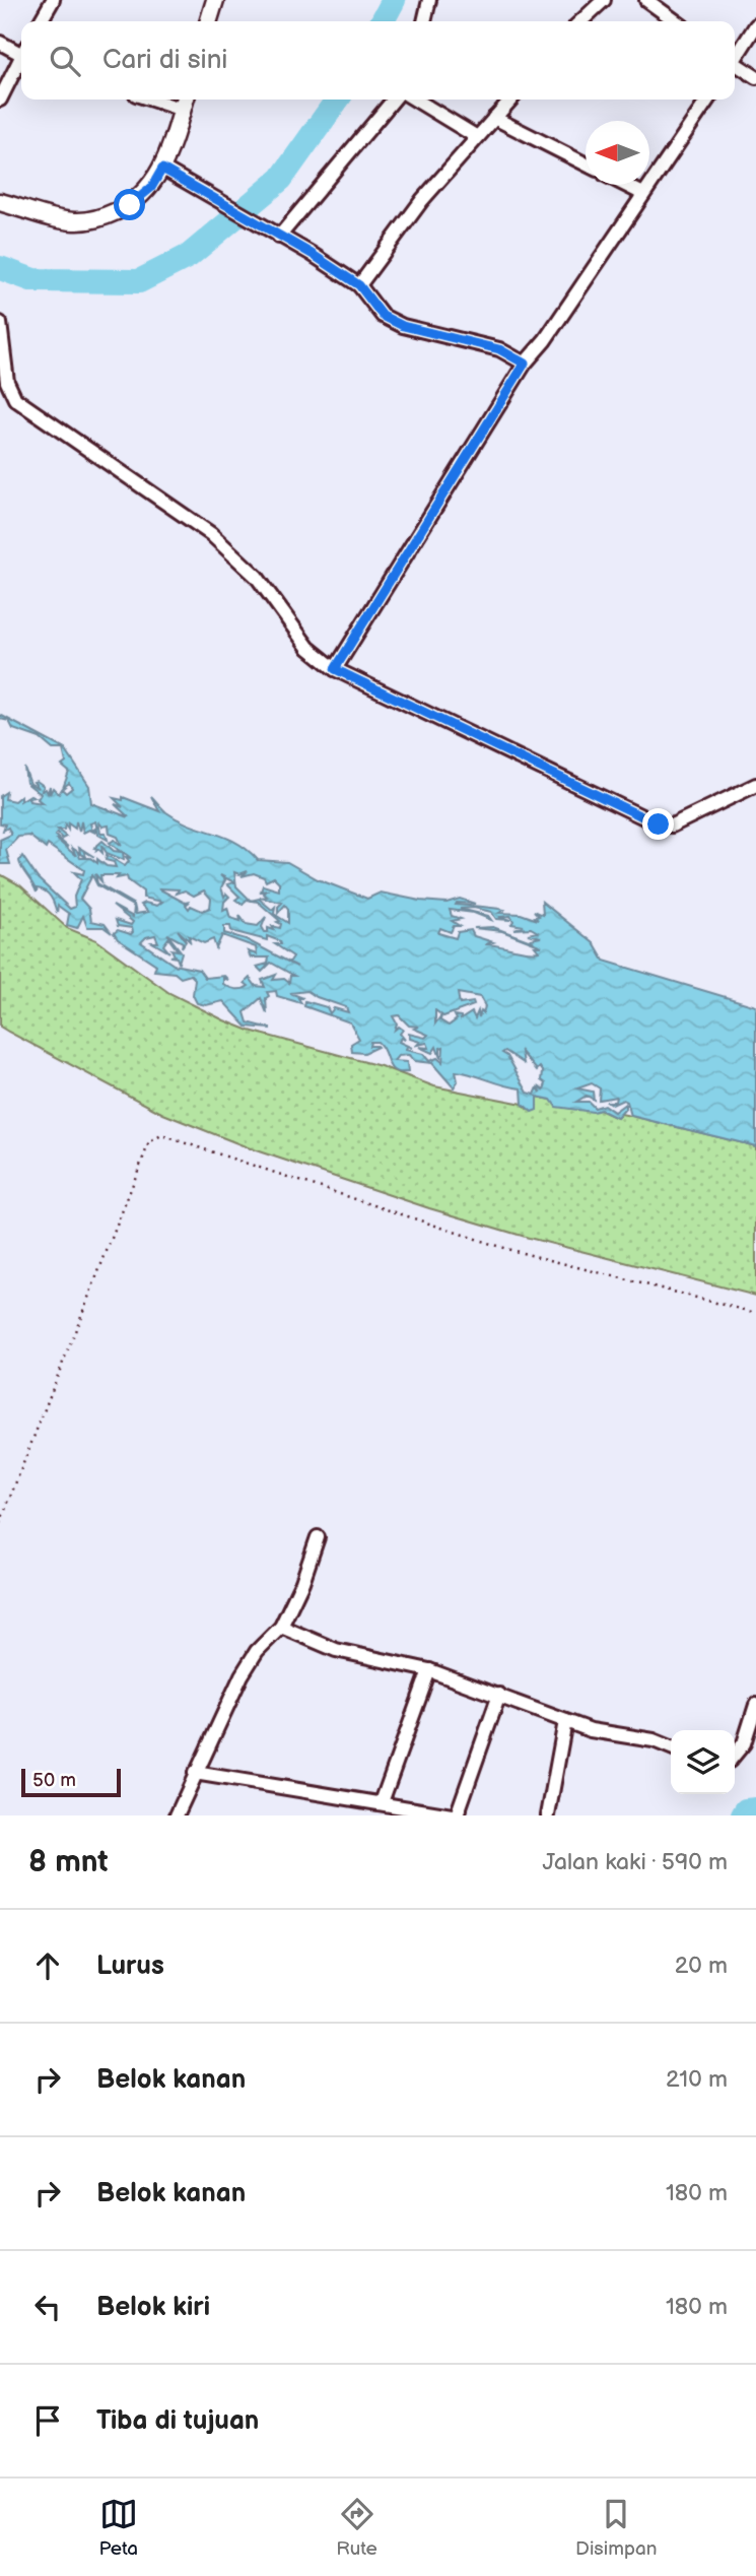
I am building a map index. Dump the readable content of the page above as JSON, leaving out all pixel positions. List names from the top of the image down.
{
  "scale_bar": "50 m",
  "north": "left",
  "page": {
    "search": "Cari di sini",
    "scale": "50 m",
    "heading": ["8 mnt", "Jalan kaki · 590 m"],
    "list": [
      ["Lurus", "20 m"],
      ["Belok kanan", "210 m"],
      ["Belok kanan", "180 m"],
      ["Belok kiri", "180 m"],
      "Tiba di tujuan"
    ],
    "nav": ["Peta", "Rute", "Disimpan"]
  }
}
